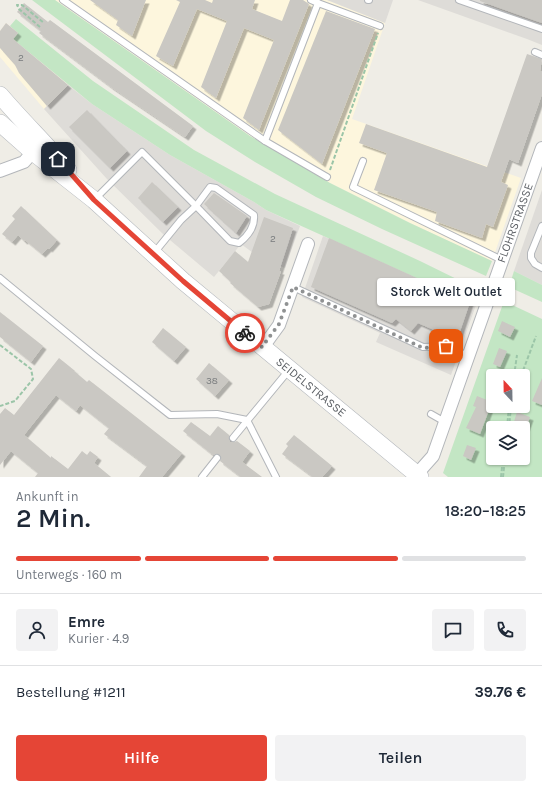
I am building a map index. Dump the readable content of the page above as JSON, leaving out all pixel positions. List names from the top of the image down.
{
  "streets": {
    "main road": ["SEIDELSTRASSE"],
    "street": ["FLOHRSTRASSE"]
  },
  "crossings": [
    ["FLOHRSTRASSE", "SEIDELSTRASSE"]
  ],
  "places": ["Storck Welt Outlet"],
  "house_numbers": ["2", "2", "38"],
  "north": "top",
  "page": {
    "bubble": "Storck Welt Outlet",
    "heading": ["2 Min.", "Ankunft in", "18:20–18:25"],
    "panel": [
      "Emre",
      "Kurier · 4.9",
      "Bestellung #1211",
      "39.76 €"
    ],
    "bar": "Unterwegs · 160 m",
    "buttons": ["Hilfe", "Teilen"]
  }
}
